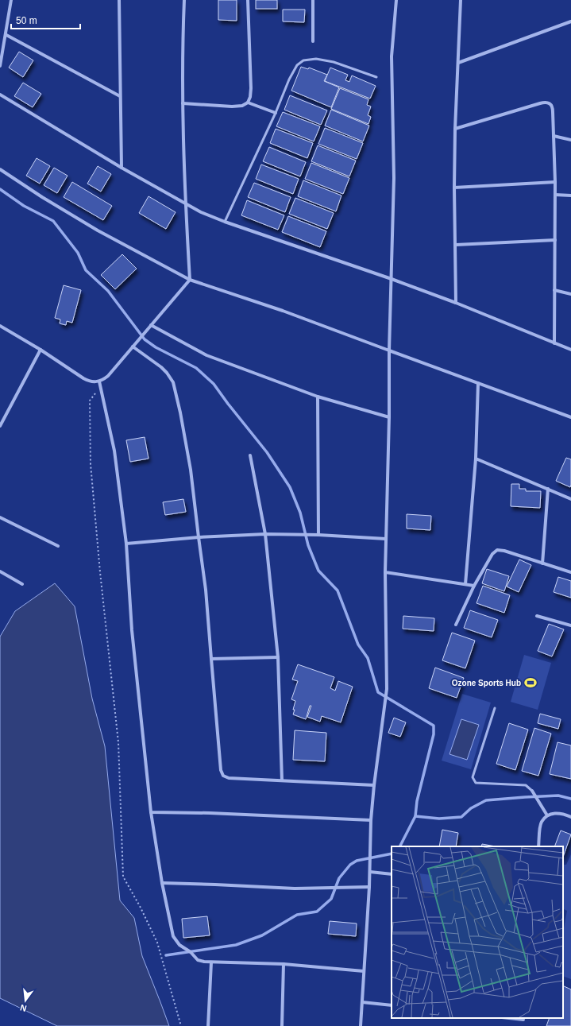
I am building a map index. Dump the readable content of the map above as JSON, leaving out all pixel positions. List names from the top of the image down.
{
  "places": {
    "sports": ["Ozone Sports Hub"]
  },
  "scale_bar": "50 m",
  "north": "bottom"
}
